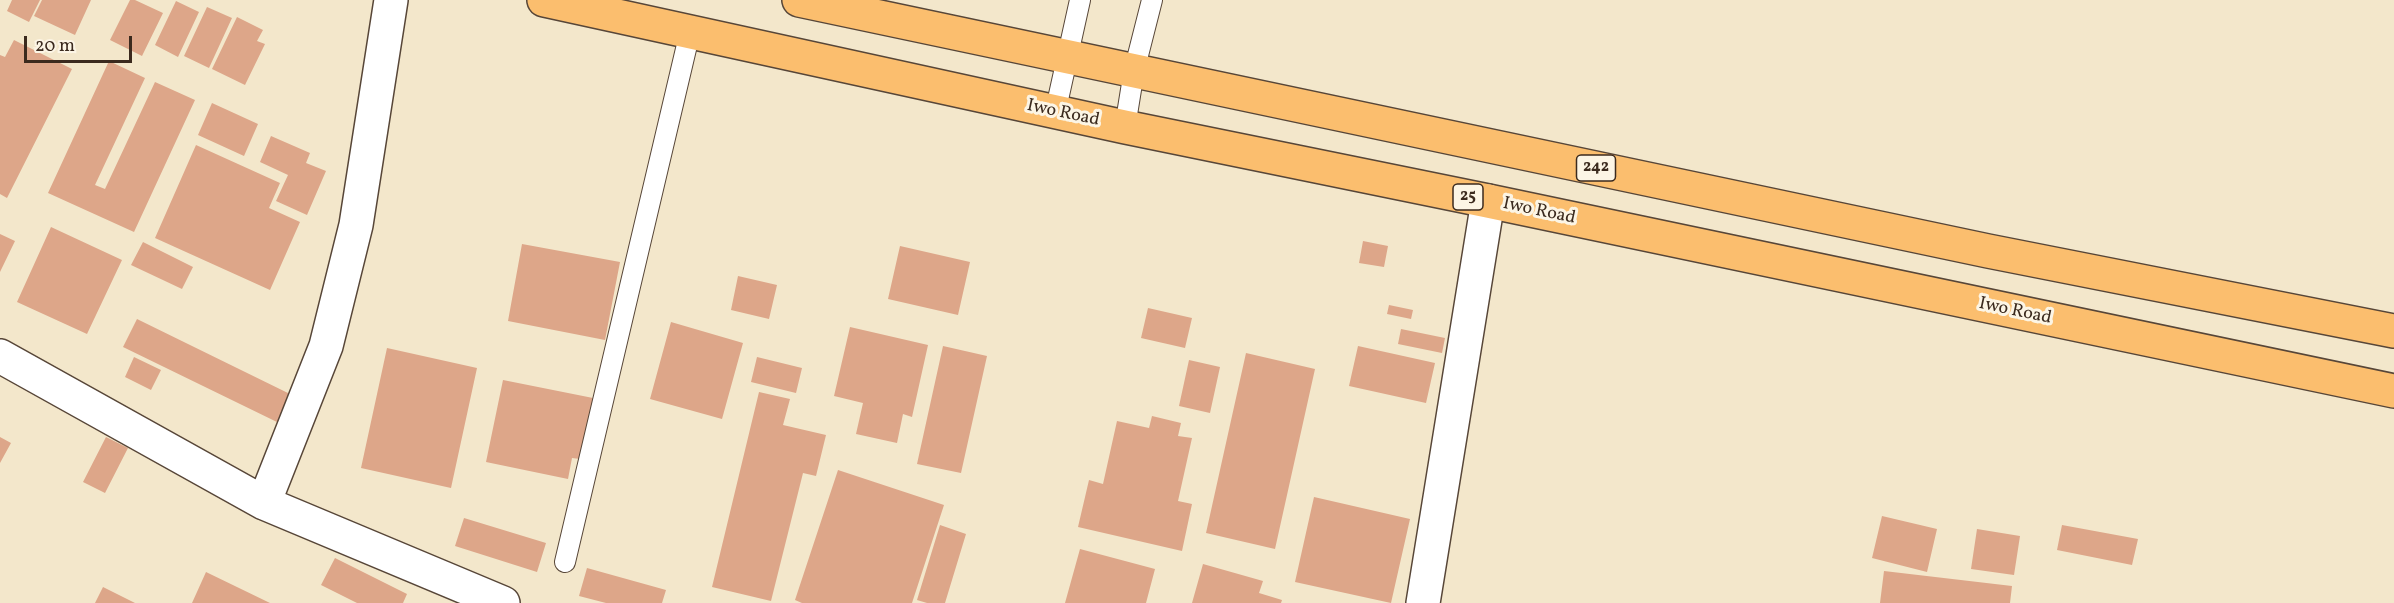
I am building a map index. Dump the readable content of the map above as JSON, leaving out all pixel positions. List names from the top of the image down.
{
  "streets": {
    "main road": ["Iwo Road", "242", "25"]
  },
  "scale_bar": "20 m"
}
